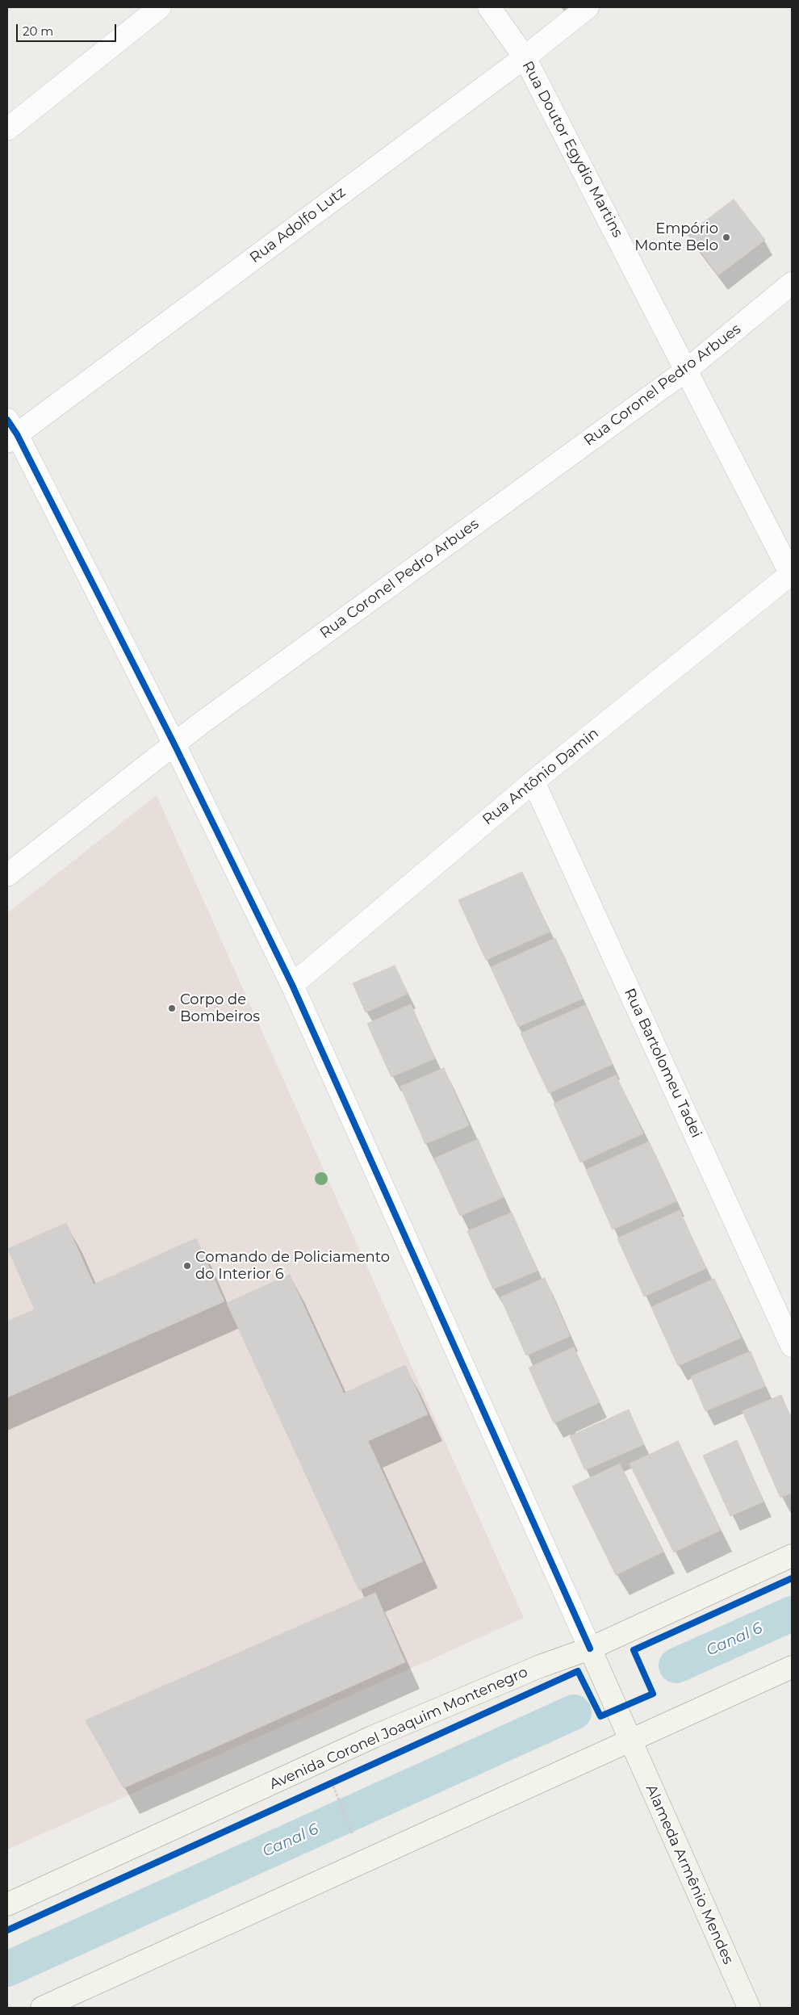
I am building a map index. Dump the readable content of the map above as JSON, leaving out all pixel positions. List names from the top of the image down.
{
  "streets": {
    "main road": ["Avenida Coronel Joaquim Montenegro", "Alameda Armênio Mendes"],
    "street": [
      "Rua Doutor Egydio Martins",
      "Rua Adolfo Lutz",
      "Rua Coronel Pedro Arbues",
      "Rua Antônio Damin",
      "Rua Bartolomeu Tadei"
    ]
  },
  "crossings": [
    ["Rua Doutor Egydio Martins", "Rua Adolfo Lutz"],
    ["Rua Doutor Egydio Martins", "Rua Coronel Pedro Arbues"],
    ["Rua Doutor Egydio Martins", "Rua Antônio Damin"],
    ["Rua Antônio Damin", "Rua Bartolomeu Tadei"],
    ["Avenida Coronel Joaquim Montenegro", "Alameda Armênio Mendes"]
  ],
  "water": ["Canal 6"],
  "places": ["Empório Monte Belo", "Corpo de Bombeiros", "Comando de Policiamento do Interior 6"],
  "scale_bar": "20 m"
}
